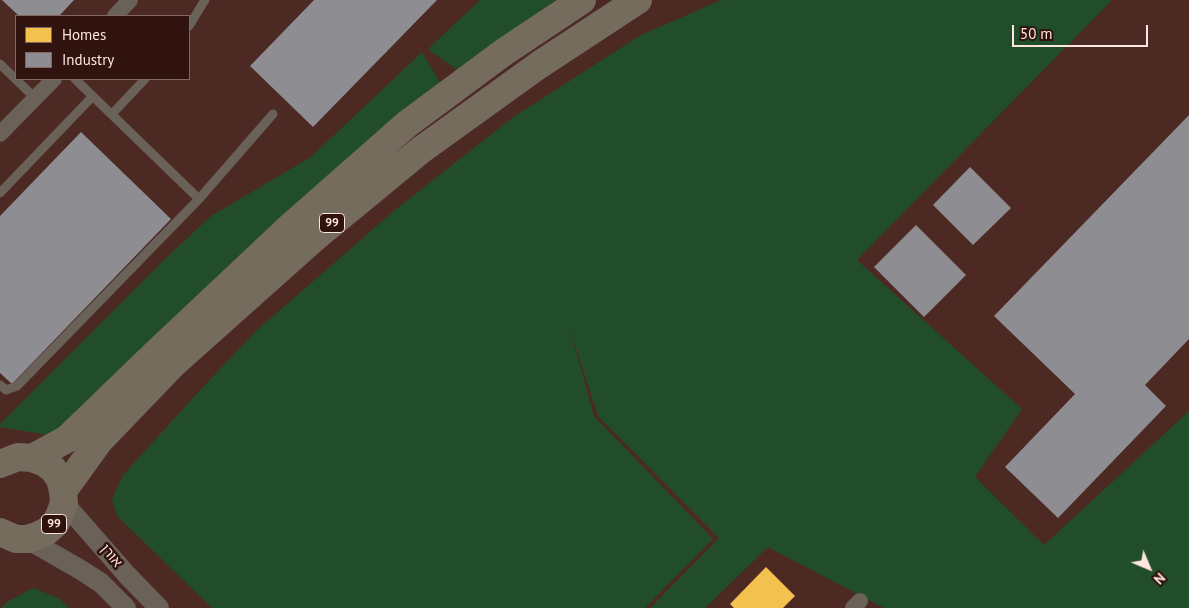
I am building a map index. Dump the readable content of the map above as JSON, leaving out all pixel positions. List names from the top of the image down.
{
  "streets": {
    "highway": ["99"],
    "street": ["אורן"]
  },
  "crossings": [
    ["99", "אורן"]
  ],
  "legend": ["Homes", "Industry"],
  "scale_bar": "50 m",
  "north": "bottom right"
}
